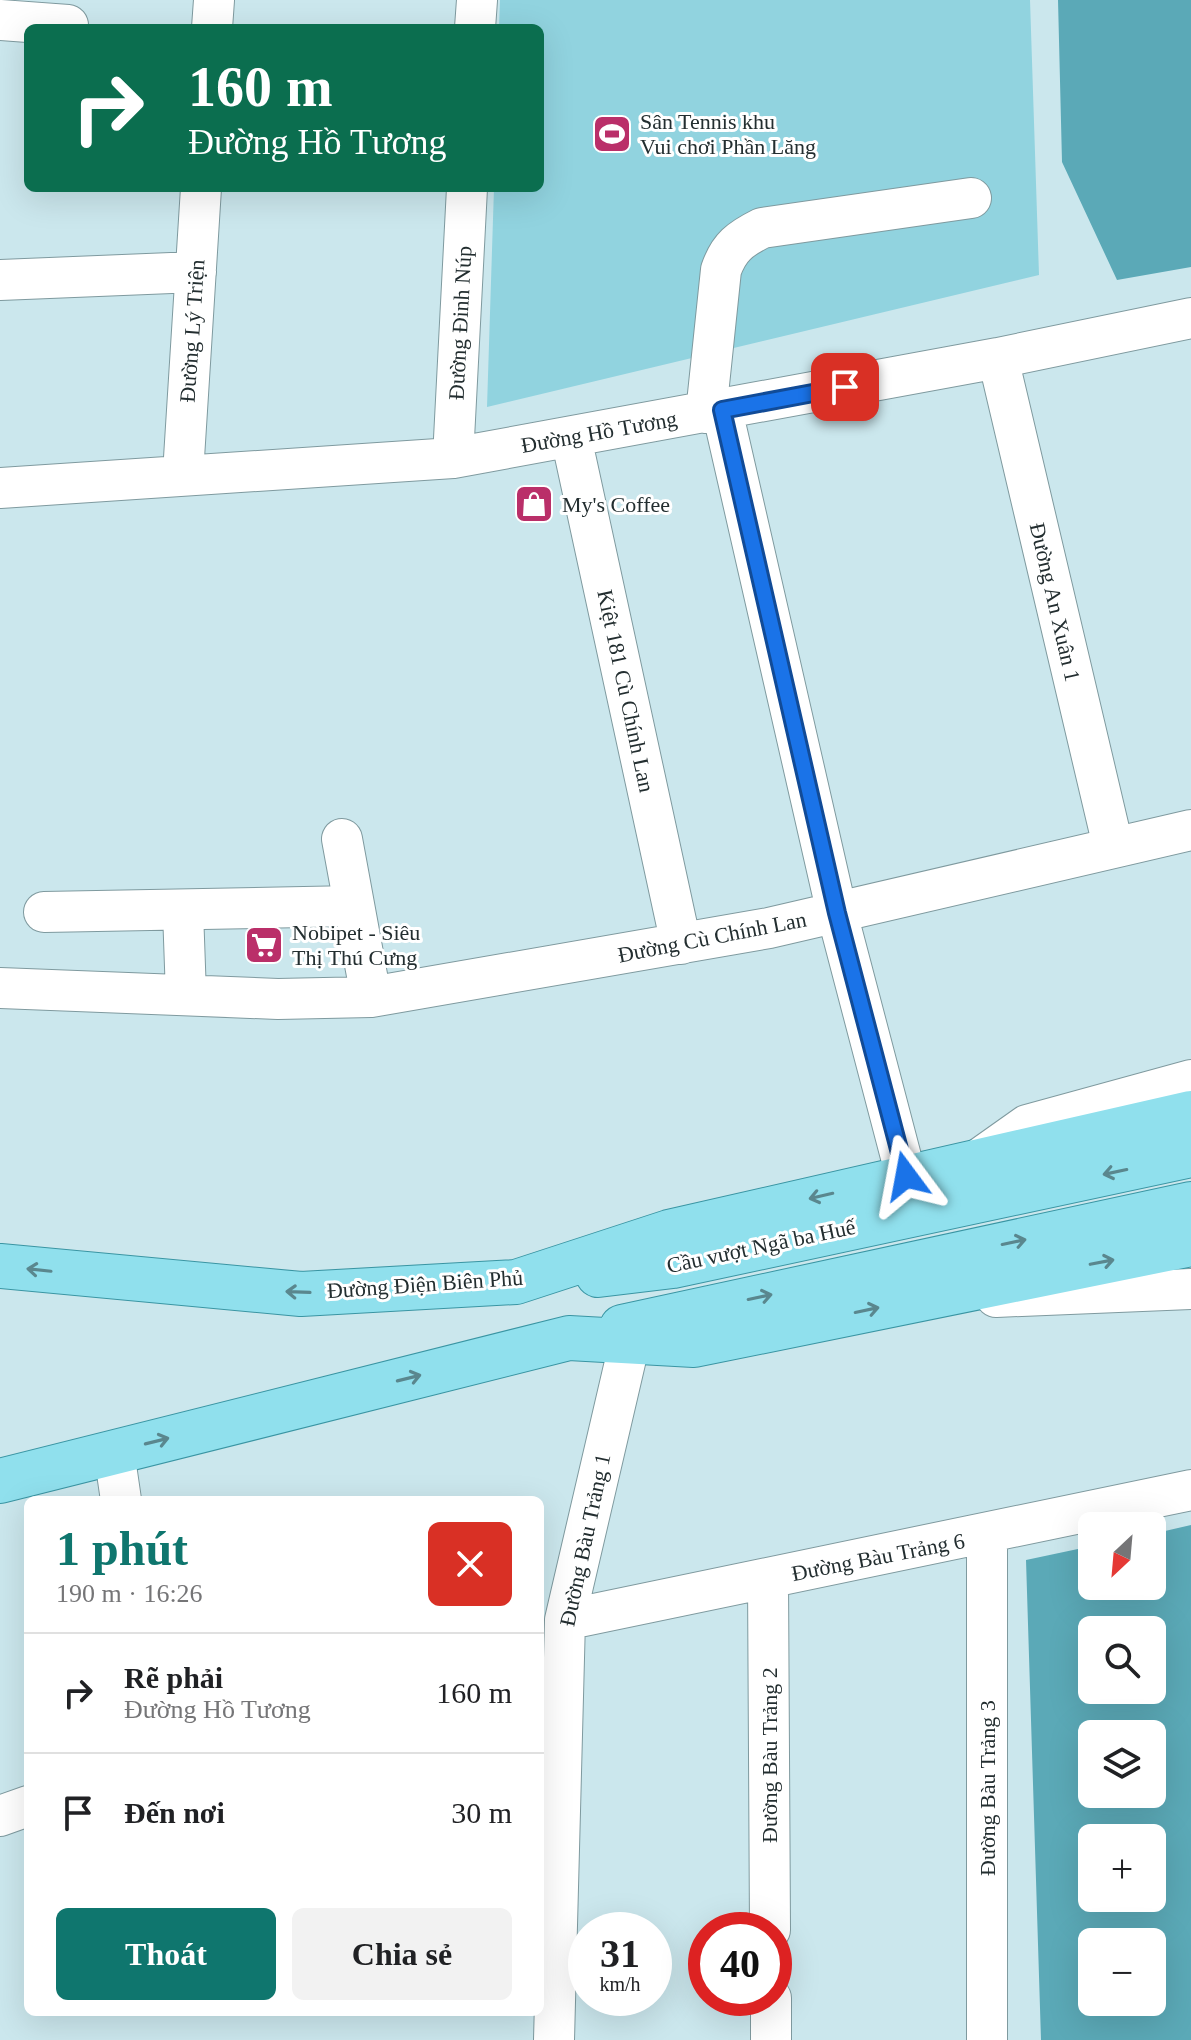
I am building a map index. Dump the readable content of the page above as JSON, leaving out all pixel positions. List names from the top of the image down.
{
  "streets": {
    "main road": ["Cầu vượt Ngã ba Huế", "Đường Điện Biên Phủ"],
    "street": [
      "Đường Đinh Núp",
      "Đường Lý Triện",
      "Đường Hồ Tương",
      "Đường An Xuân 1",
      "Kiệt 181 Cù Chính Lan",
      "Đường Cù Chính Lan",
      "Đường Bàu Trảng 1",
      "Đường Bàu Trảng 6",
      "Đường Bàu Trảng 2",
      "Đường Bàu Trảng 3"
    ]
  },
  "crossings": [
    ["Đường Đinh Núp", "Đường Hồ Tương"],
    ["Đường Lý Triện", "Đường Hồ Tương"],
    ["Đường Hồ Tương", "Đường An Xuân 1"],
    ["Đường Hồ Tương", "Kiệt 181 Cù Chính Lan"],
    ["Đường An Xuân 1", "Đường Cù Chính Lan"],
    ["Kiệt 181 Cù Chính Lan", "Đường Cù Chính Lan"],
    ["Cầu vượt Ngã ba Huế", "Đường Điện Biên Phủ"],
    ["Đường Bàu Trảng 1", "Đường Bàu Trảng 6"],
    ["Đường Bàu Trảng 6", "Đường Bàu Trảng 2"],
    ["Đường Bàu Trảng 6", "Đường Bàu Trảng 3"]
  ],
  "places": {
    "sports": ["Sân Tennis khu Vui chơi Phần Lăng"],
    "shop": ["My's Coffee"],
    "supermarket": ["Nobipet - Siêu Thị Thú Cưng"]
  },
  "north": "bottom left",
  "page": {
    "turn": ["160 m", "Đường Hồ Tương"],
    "heading": ["1 phút", "190 m · 16:26"],
    "map_buttons": ["+", "−"],
    "list": [
      {
        "name": "Rẽ phải",
        "note": "Đường Hồ Tương",
        "value": "160 m"
      },
      {
        "name": "Đến nơi",
        "value": "30 m"
      }
    ],
    "buttons": ["Thoát", "Chia sẻ"],
    "speed": "31 km/h",
    "limit": "40"
  }
}
